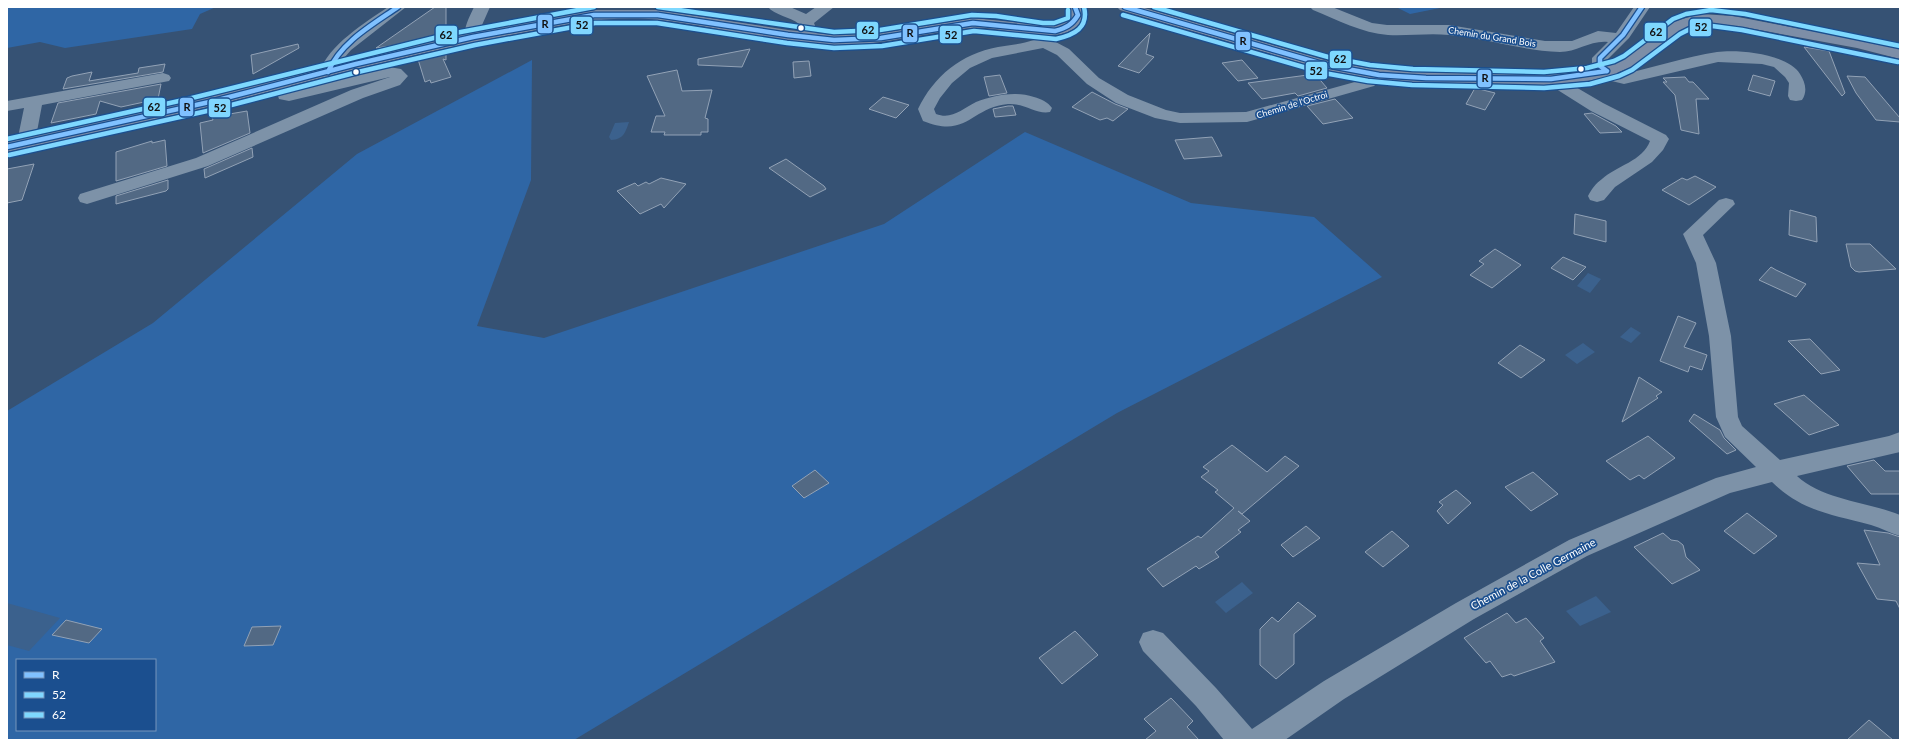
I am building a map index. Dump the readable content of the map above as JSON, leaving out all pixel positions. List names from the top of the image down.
{
  "streets": {
    "street": ["Chemin du Grand Bois", "Chemin de l'Octroi", "Chemin de la Colle Germaine"]
  },
  "lines": ["transit line R", "transit line 52", "transit line 62"],
  "legend": ["R", "52", "62"]
}
